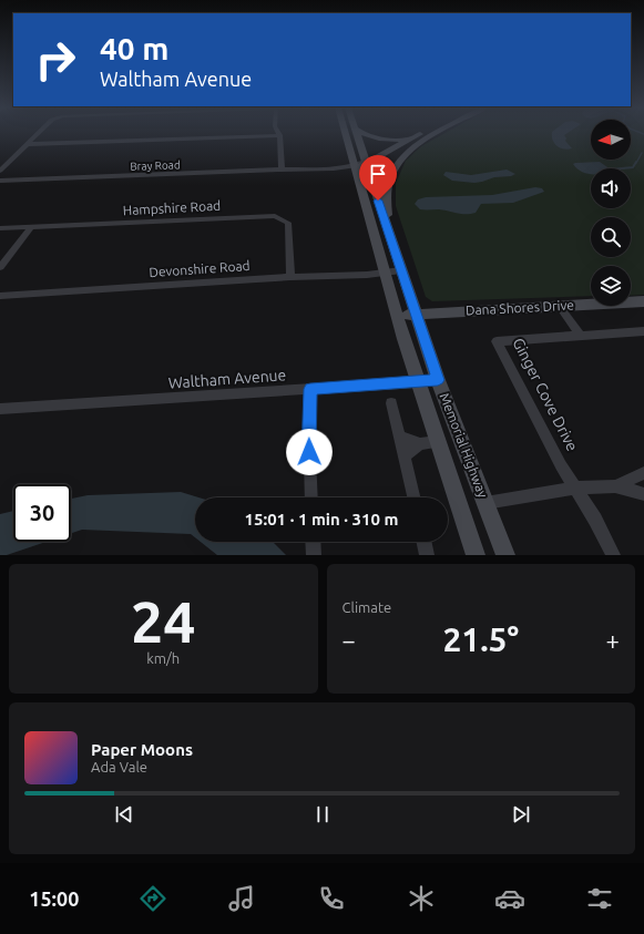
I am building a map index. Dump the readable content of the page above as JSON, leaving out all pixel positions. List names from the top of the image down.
{
  "streets": {
    "main road": ["Dana Shores Drive", "Memorial Highway"],
    "street": [
      "Bray Road",
      "Hampshire Road",
      "Devonshire Road",
      "Waltham Avenue",
      "Ginger Cove Drive"
    ]
  },
  "crossings": [
    ["Bray Road", "Memorial Highway"],
    ["Hampshire Road", "Devonshire Road"],
    ["Devonshire Road", "Memorial Highway"],
    ["Dana Shores Drive", "Memorial Highway"],
    ["Waltham Avenue", "Memorial Highway"]
  ],
  "north": "left",
  "page": {
    "turn": ["40 m", "Waltham Avenue"],
    "limit": "30",
    "trip": "15:01 · 1 min · 310 m",
    "tile": [
      ["24", "km/h"],
      "Climate"
    ],
    "heat": ["−", "21.5°", "+"],
    "song": ["Paper Moons", "Ada Vale"],
    "tabs": "15:00"
  }
}
